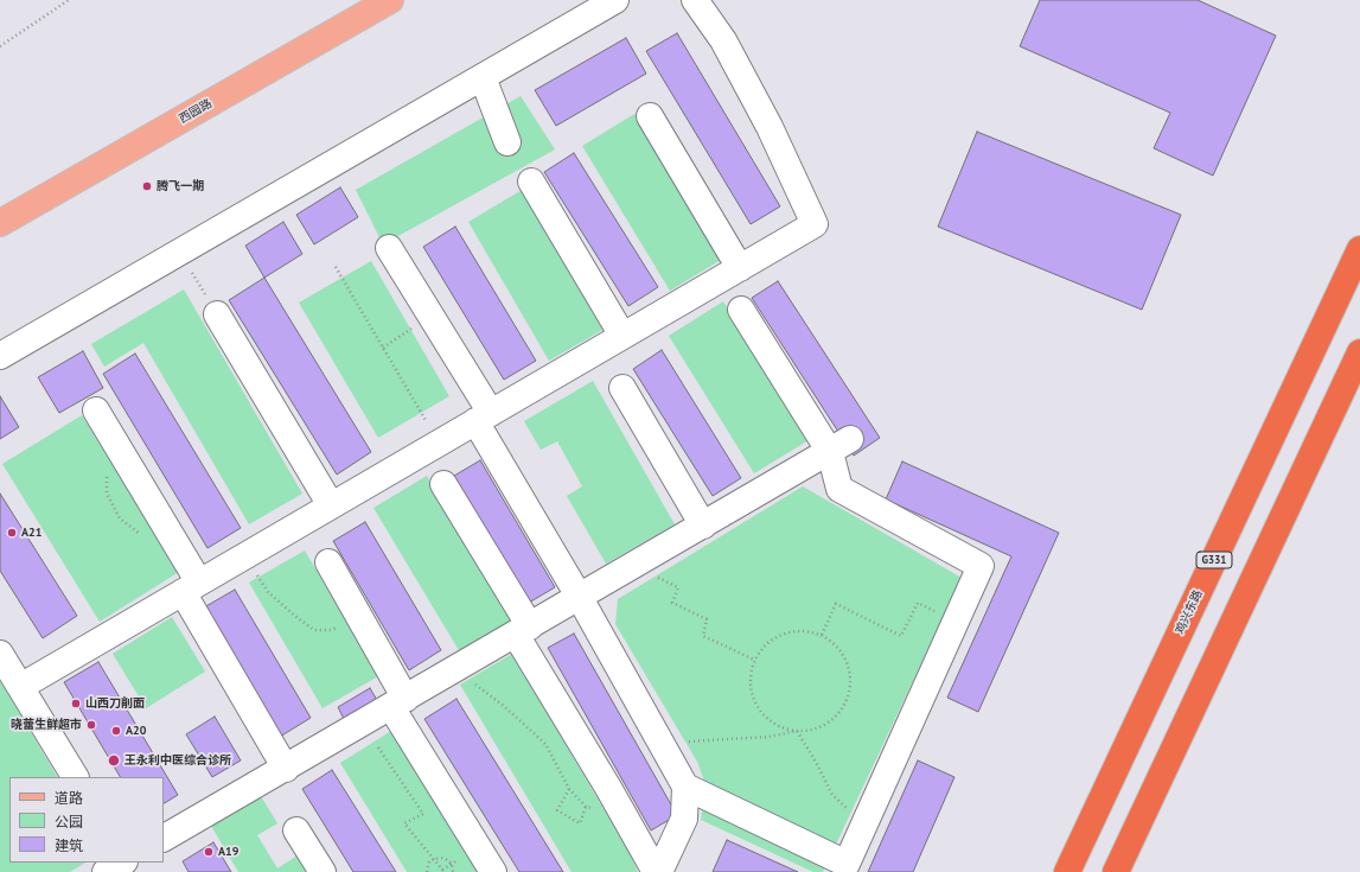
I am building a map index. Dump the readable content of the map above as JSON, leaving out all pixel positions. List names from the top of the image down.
{
  "streets": {
    "highway": ["G331", "鸡兴东路"],
    "main road": ["西园路"]
  },
  "places": [
    "腾飞一期",
    "A21",
    "山西刀削面",
    "晓蕾生鲜超市",
    "A20",
    "王永利中医综合诊所",
    "A19"
  ],
  "legend": ["道路", "公园", "建筑"]
}
